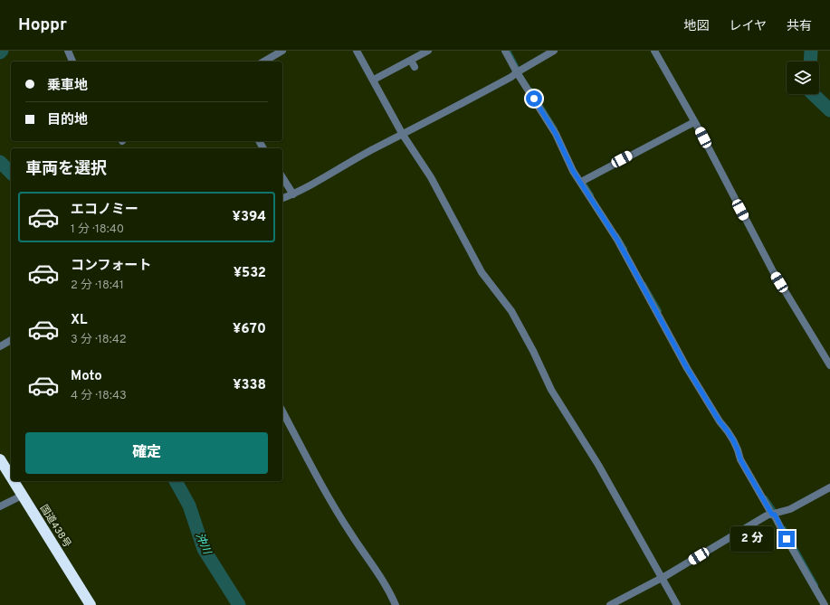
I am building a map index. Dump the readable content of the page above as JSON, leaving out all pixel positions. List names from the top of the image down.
{
  "streets": {
    "highway": ["国道438号"]
  },
  "water": ["沖川"],
  "page": {
    "header": "Hoppr",
    "nav": ["地図", "レイヤ", "共有"],
    "banner": ["乗車地", "目的地"],
    "heading": "車両を選択",
    "list": [
      {
        "name": "エコノミー",
        "note": "1 分 · 18:40",
        "value": "¥394"
      },
      {
        "name": "コンフォート",
        "note": "2 分 · 18:41",
        "value": "¥532"
      },
      {
        "name": "XL",
        "note": "3 分 · 18:42",
        "value": "¥670"
      },
      {
        "name": "Moto",
        "note": "4 分 · 18:43",
        "value": "¥338"
      }
    ],
    "buttons": "確定",
    "bubble": "2 分"
  }
}
